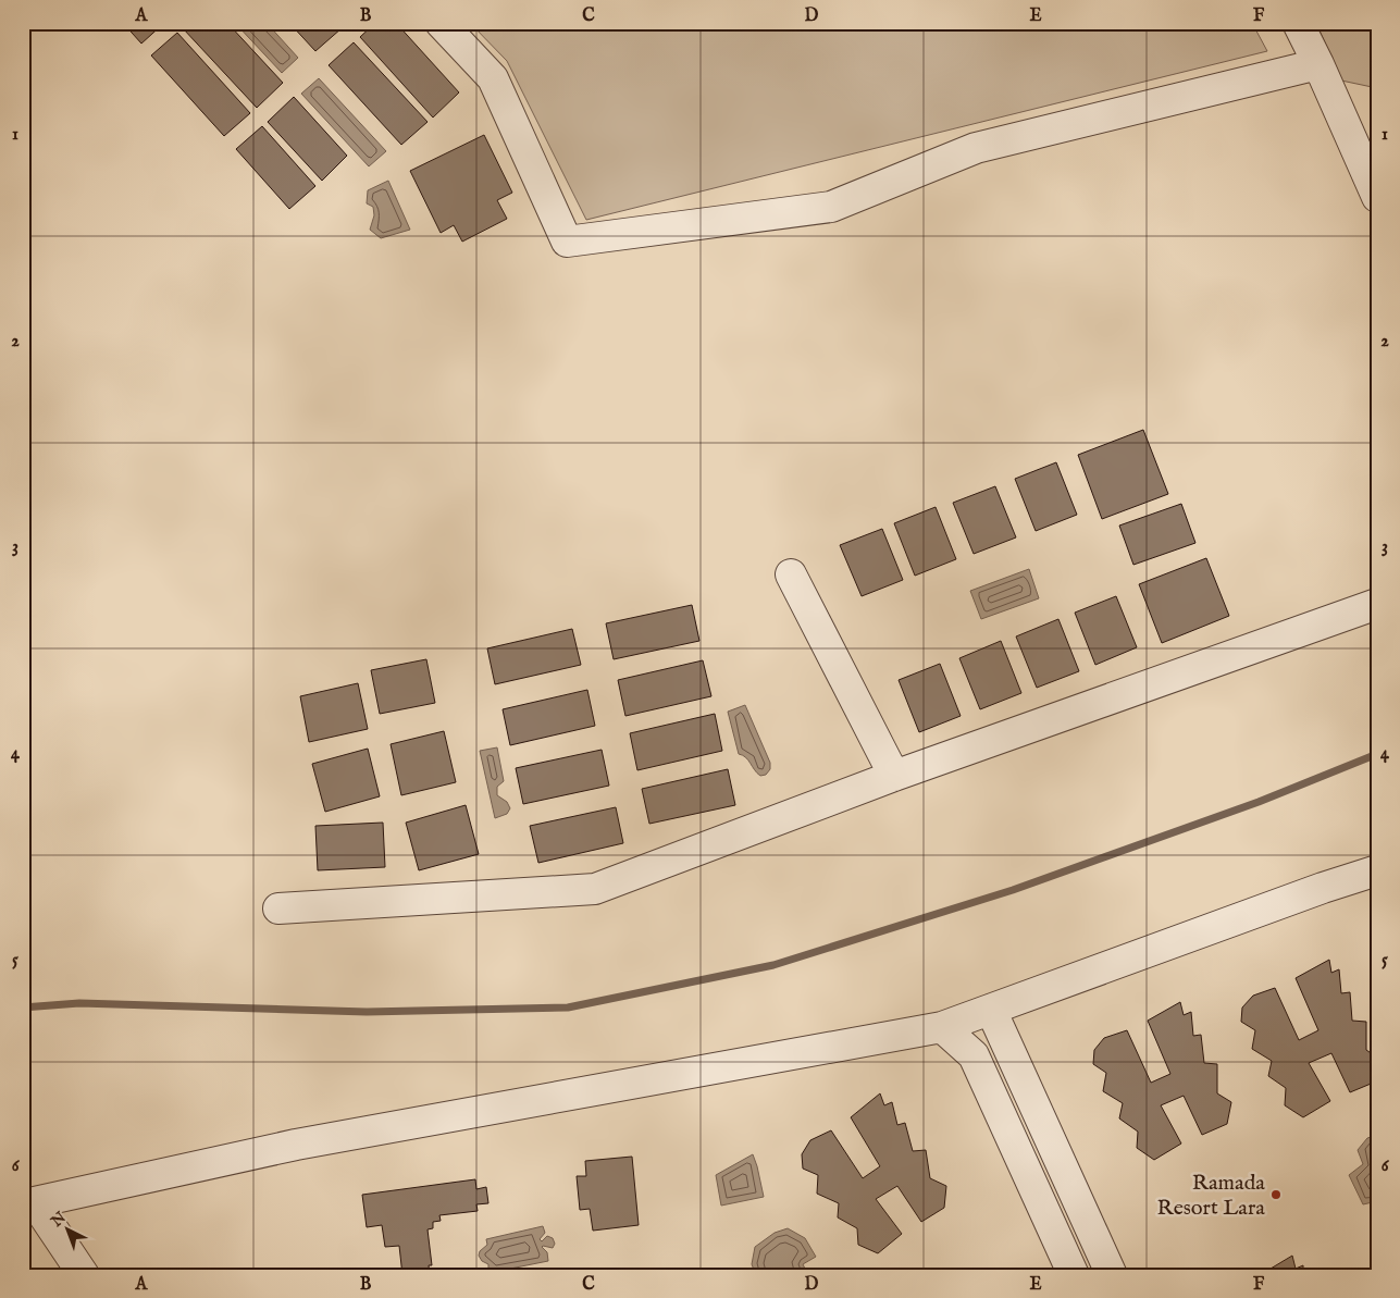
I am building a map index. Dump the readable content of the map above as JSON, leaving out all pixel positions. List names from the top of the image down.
{
  "places": ["Ramada Resort Lara"],
  "north": "top left",
  "grid": {
    "columns": [
      "A",
      "B",
      "C",
      "D",
      "E",
      "F"
    ],
    "rows": [
      "1",
      "2",
      "3",
      "4",
      "5",
      "6"
    ]
  }
}
